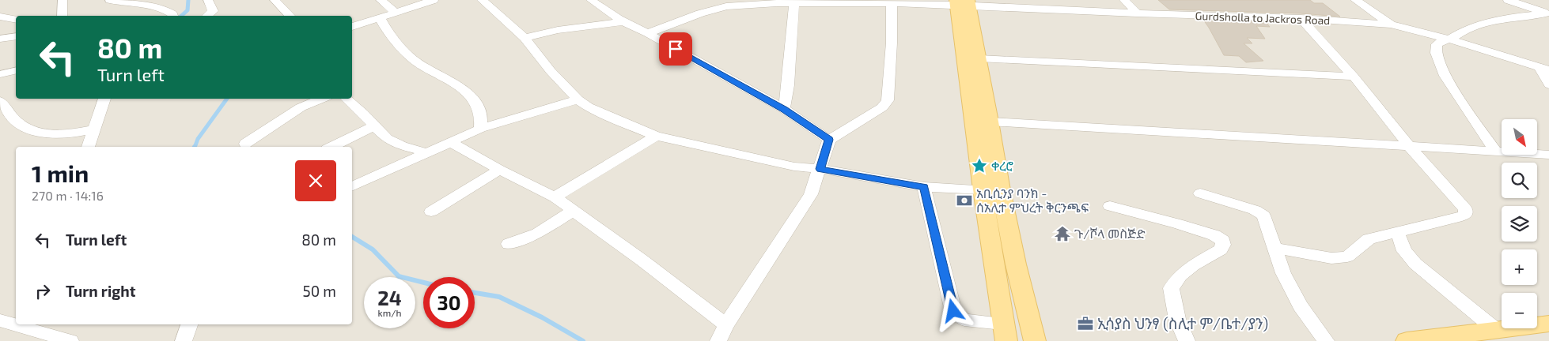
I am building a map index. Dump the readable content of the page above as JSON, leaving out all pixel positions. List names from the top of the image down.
{
  "streets": {
    "street": ["Gurdsholla to Jackros Road"]
  },
  "places": {
    "place": ["ቀረሮ"],
    "bank": ["አቢሲንያ ባንክ - ሰአሊተ ምህረት ቅርንጫፍ"],
    "temple": ["ጉ/ሾላ መስጅድ"],
    "office": ["ኢሳያስ ህንፃ (ስሊተ ም/ቤተ/ያን)"]
  },
  "north": "bottom right",
  "page": {
    "turn": ["80 m", "Turn left"],
    "map_buttons": ["+", "−"],
    "heading": ["1 min", "270 m · 14:16"],
    "list": [
      {
        "name": "Turn left",
        "value": "80 m"
      },
      {
        "name": "Turn right",
        "value": "50 m"
      }
    ],
    "speed": "24 km/h",
    "limit": "30"
  }
}
